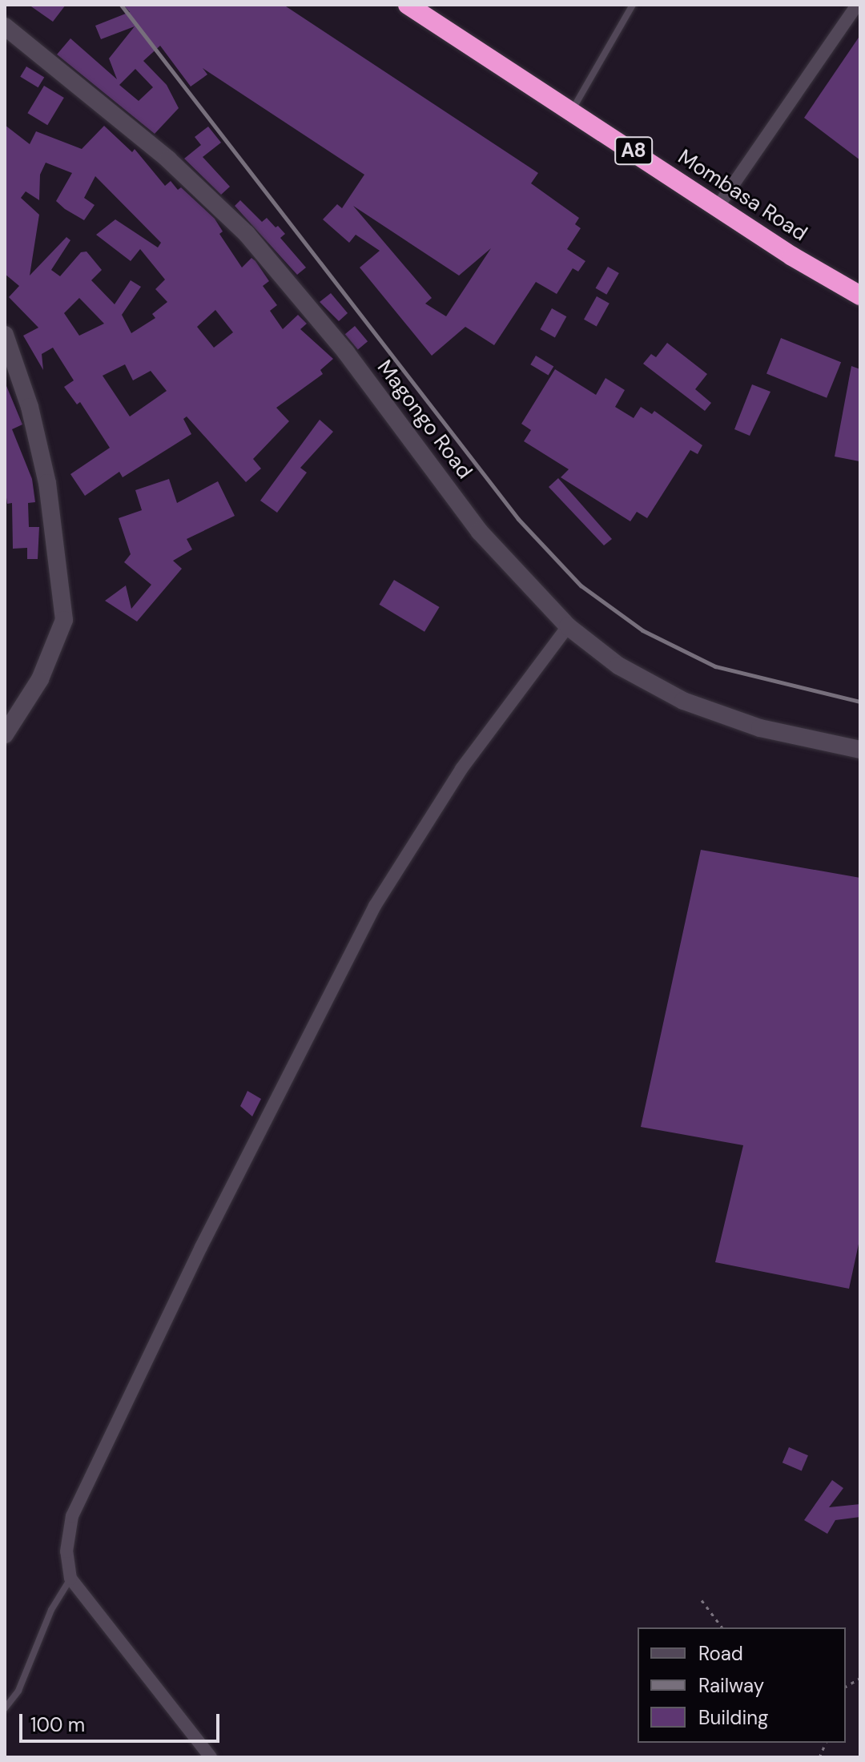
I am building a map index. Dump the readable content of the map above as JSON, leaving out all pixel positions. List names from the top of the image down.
{
  "streets": {
    "highway": ["A8", "Mombasa Road"],
    "street": ["Magongo Road"]
  },
  "legend": ["Road", "Railway", "Building"],
  "scale_bar": "100 m"
}
